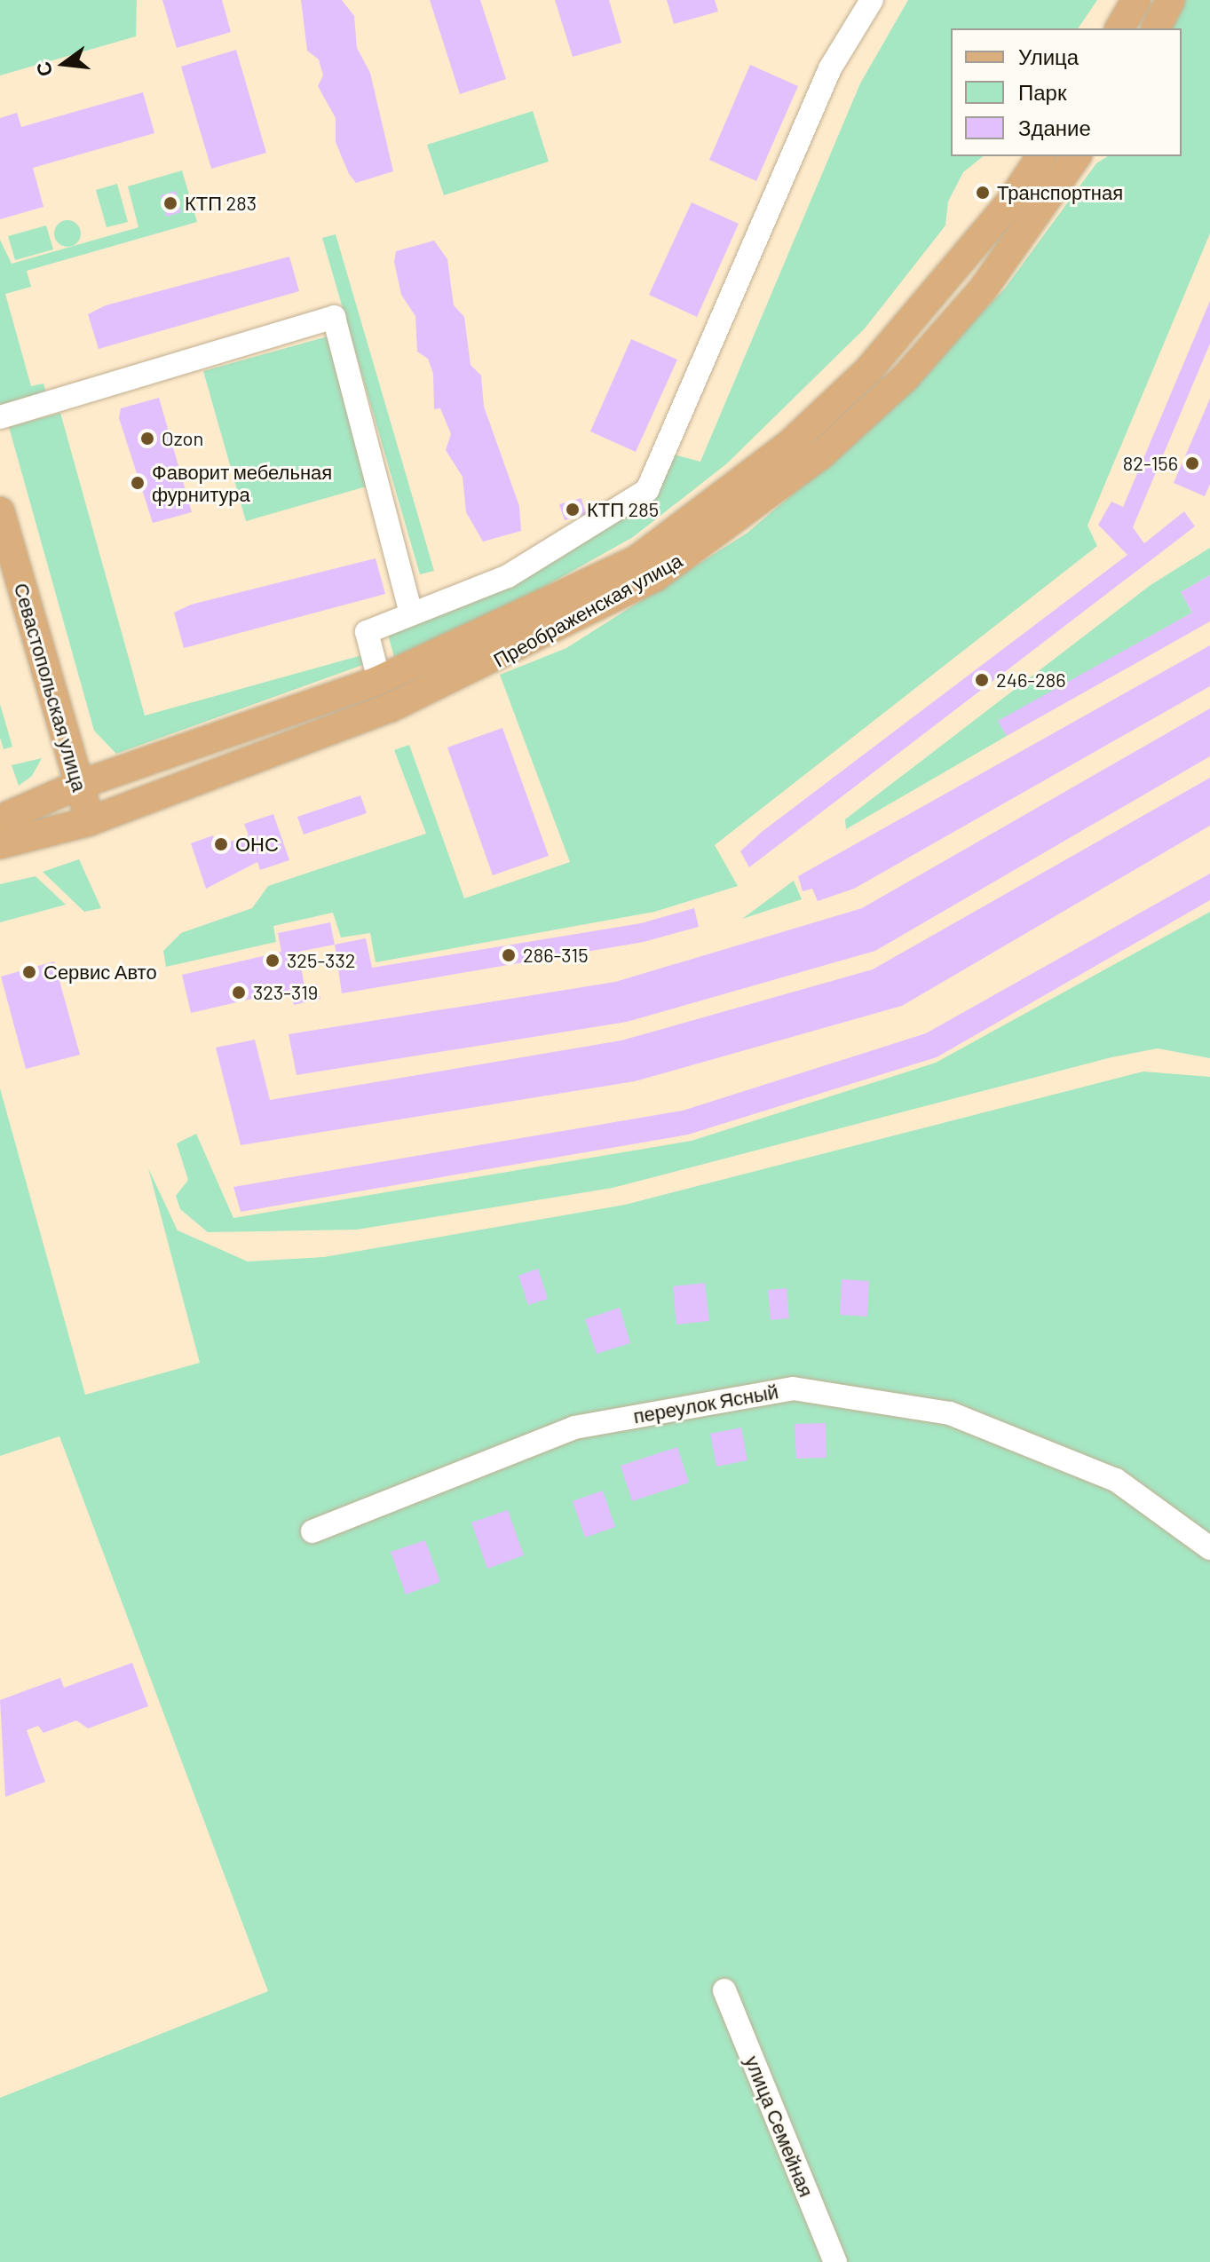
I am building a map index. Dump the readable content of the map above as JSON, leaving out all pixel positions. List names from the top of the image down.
{
  "streets": {
    "main road": ["Преображенская улица", "Севастопольская улица"],
    "street": ["переулок Ясный", "улица Семейная"]
  },
  "crossings": [
    ["Преображенская улица", "Севастопольская улица"]
  ],
  "places": [
    "Транспортная",
    "КТП 283",
    "Ozon",
    "82-156",
    "Фаворит мебельная фурнитура",
    "КТП 285",
    "246-286",
    "ОНС",
    "286-315",
    "325-332",
    "Сервис Авто",
    "323-319"
  ],
  "legend": ["Улица", "Парк", "Здание"],
  "north": "left"
}
